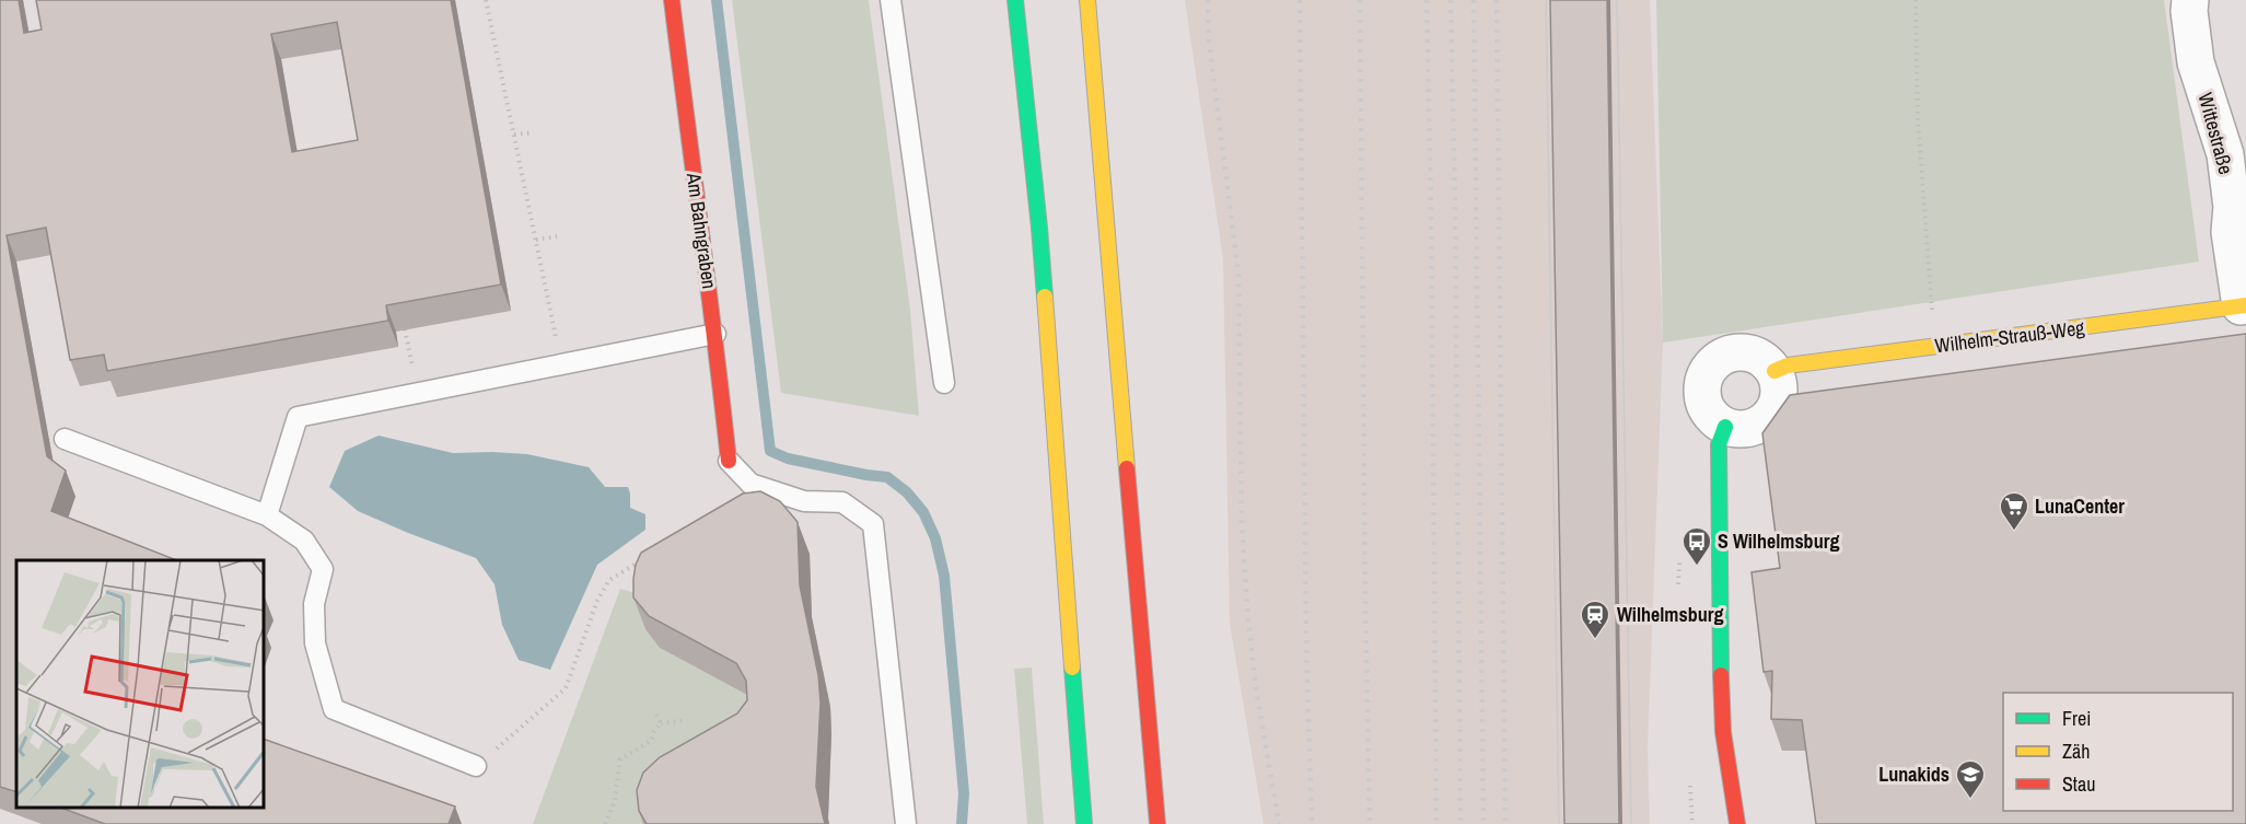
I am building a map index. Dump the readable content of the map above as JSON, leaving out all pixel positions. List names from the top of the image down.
{
  "streets": {
    "main road": ["Am Bahngraben", "Wilhelm-Strauß-Weg"],
    "street": ["Wittestraße"]
  },
  "crossings": [
    ["Wittestraße", "Wilhelm-Strauß-Weg"]
  ],
  "places": {
    "supermarket": ["LunaCenter"],
    "bus stop": ["S Wilhelmsburg"],
    "station": ["Wilhelmsburg"],
    "school or university": ["Lunakids"]
  },
  "legend": ["Frei", "Zäh", "Stau"]
}
